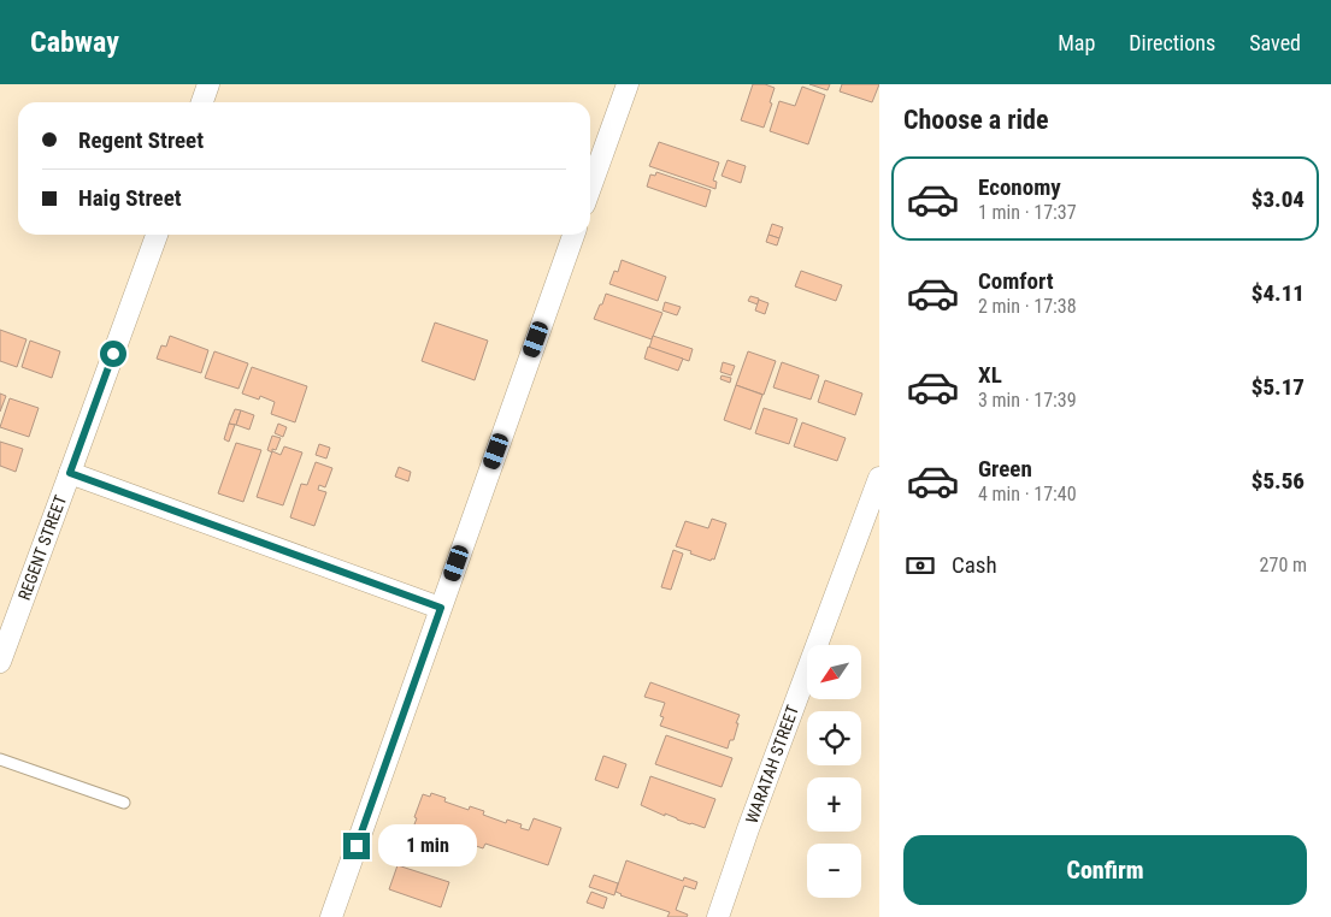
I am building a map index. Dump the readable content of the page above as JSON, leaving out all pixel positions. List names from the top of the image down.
{
  "streets": {
    "street": ["REGENT STREET", "WARATAH STREET"]
  },
  "north": "bottom left",
  "page": {
    "header": "Cabway",
    "nav": ["Map", "Directions", "Saved"],
    "heading": "Choose a ride",
    "banner": ["Regent Street", "Haig Street"],
    "list": [
      {
        "name": "Economy",
        "note": "1 min · 17:37",
        "value": "$3.04"
      },
      {
        "name": "Comfort",
        "note": "2 min · 17:38",
        "value": "$4.11"
      },
      {
        "name": "XL",
        "note": "3 min · 17:39",
        "value": "$5.17"
      },
      {
        "name": "Green",
        "note": "4 min · 17:40",
        "value": "$5.56"
      }
    ],
    "pay": ["Cash", "270 m"],
    "map_buttons": ["+", "−"],
    "buttons": "Confirm",
    "bubble": "1 min"
  }
}
